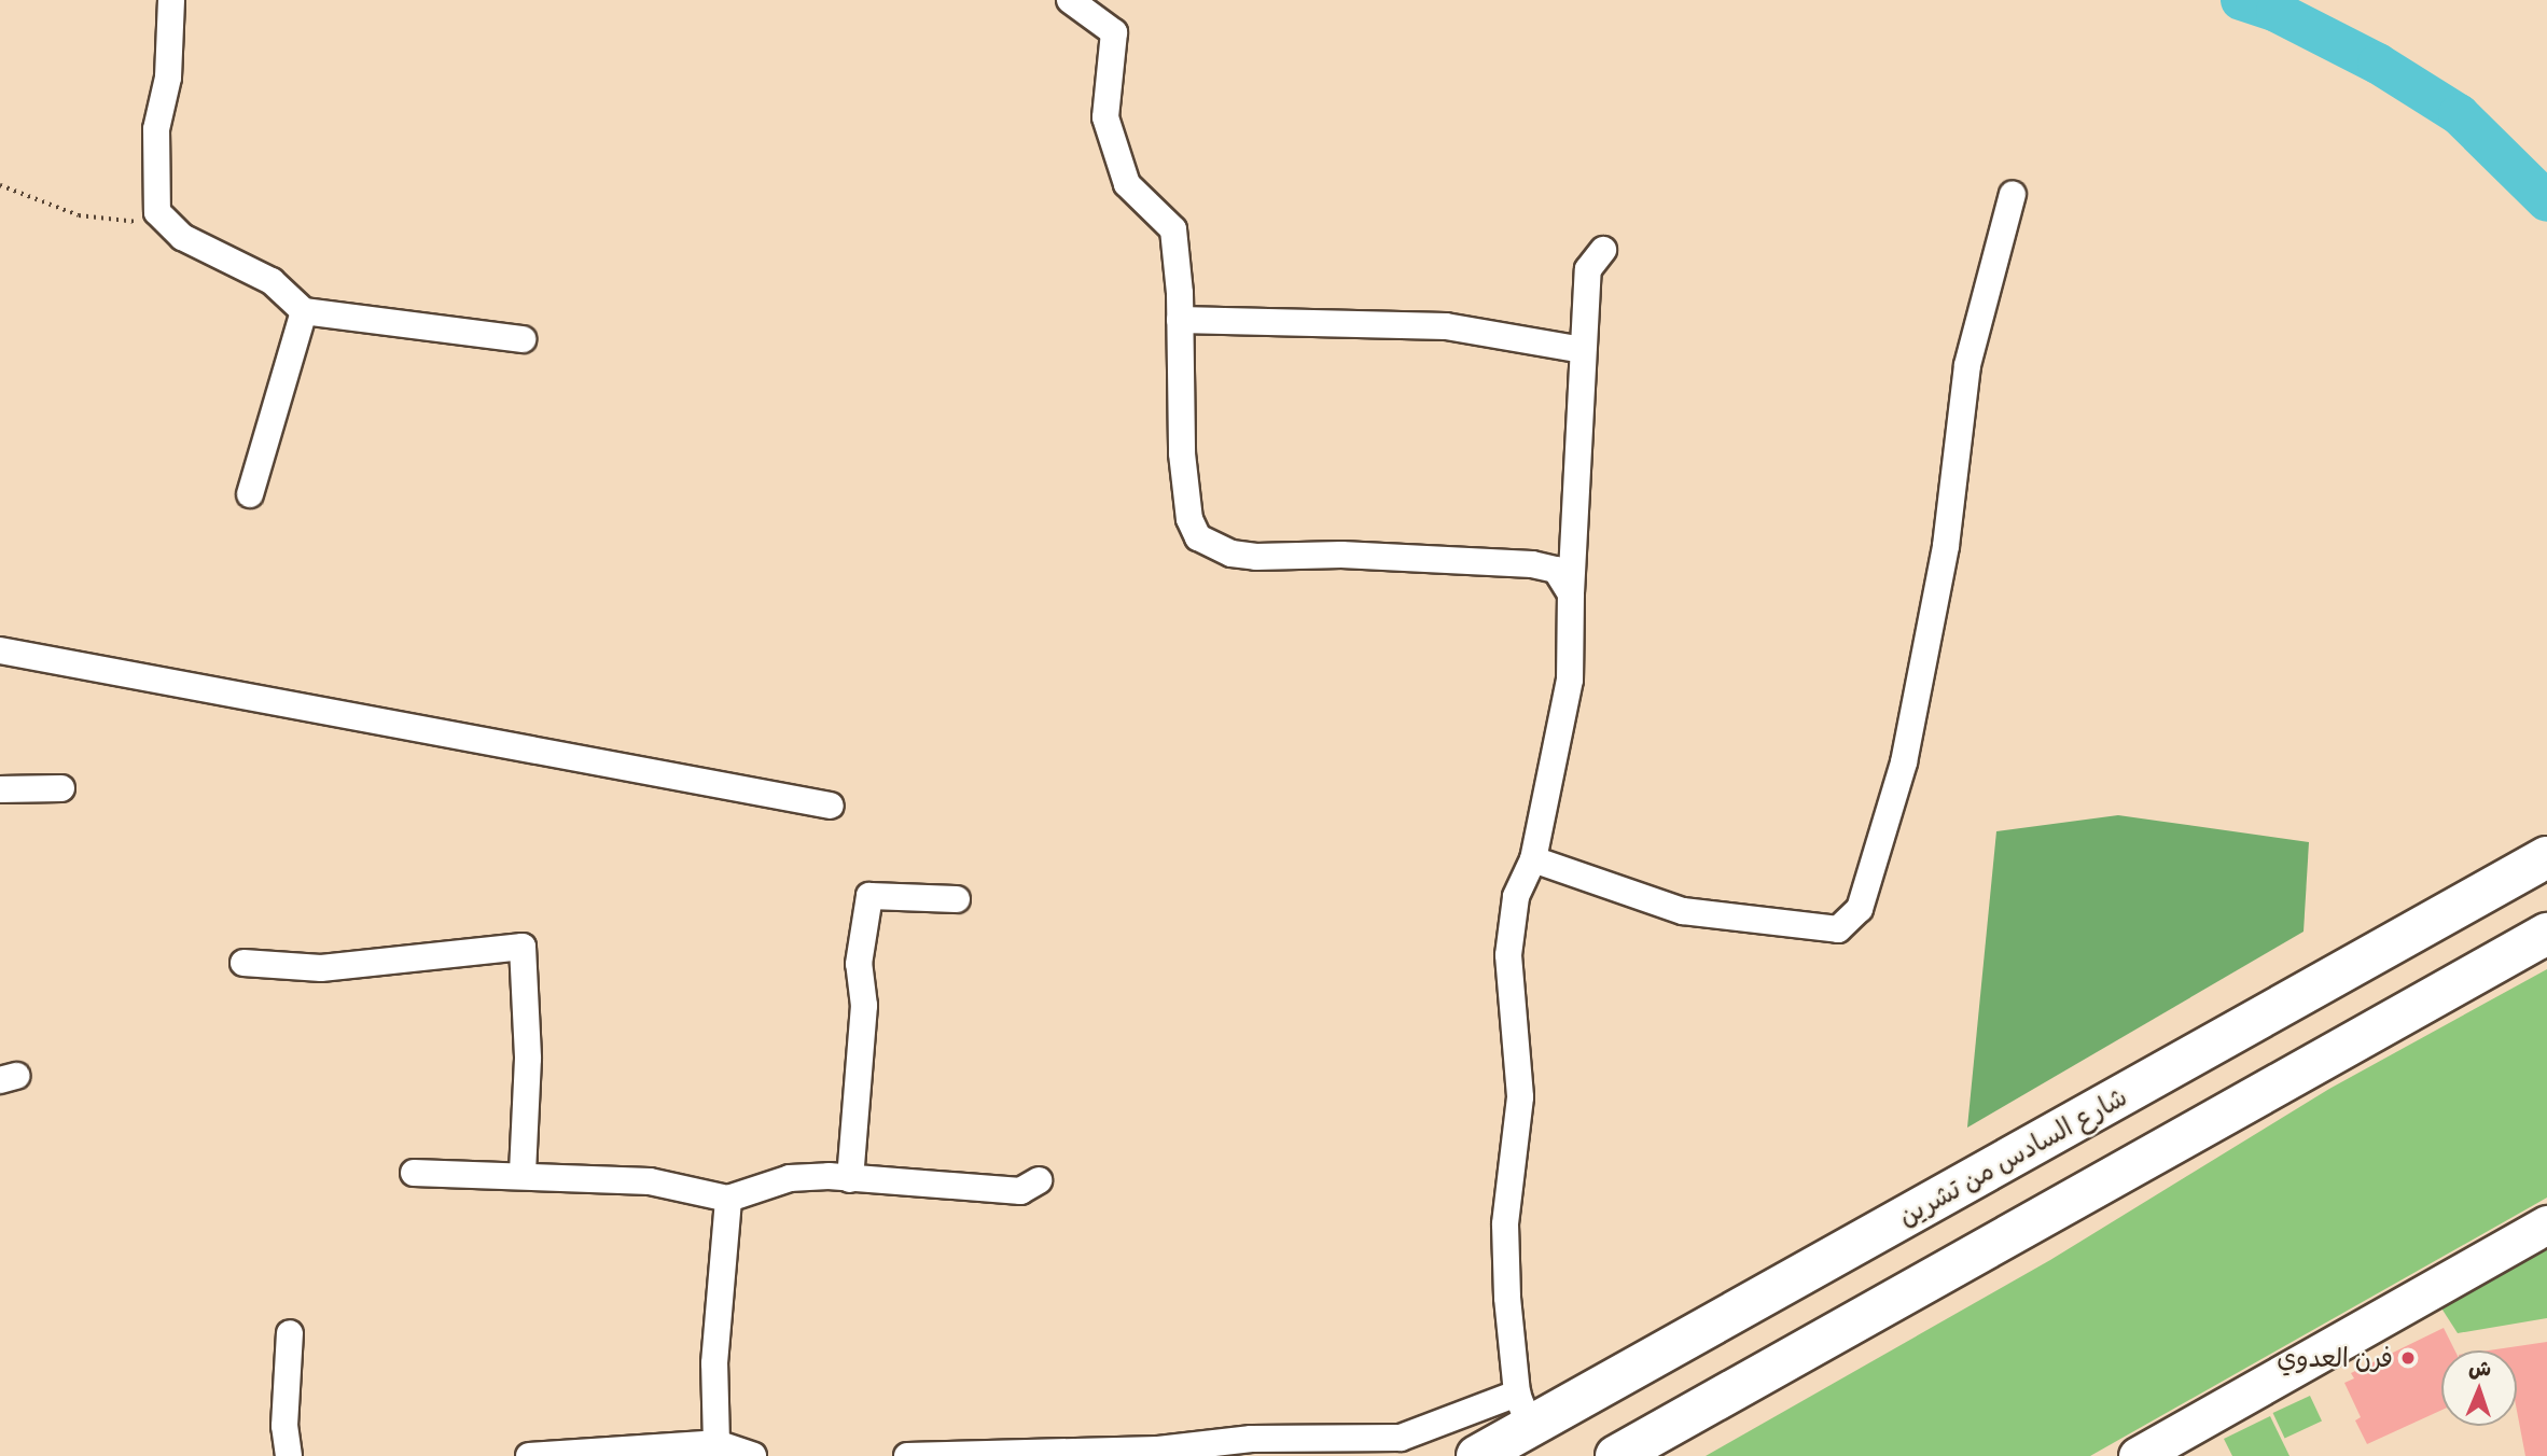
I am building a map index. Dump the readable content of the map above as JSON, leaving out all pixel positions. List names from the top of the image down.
{
  "streets": {
    "highway": ["شارع السادس من تشرين"]
  },
  "places": ["فرن العدوي"],
  "north": "top"
}
